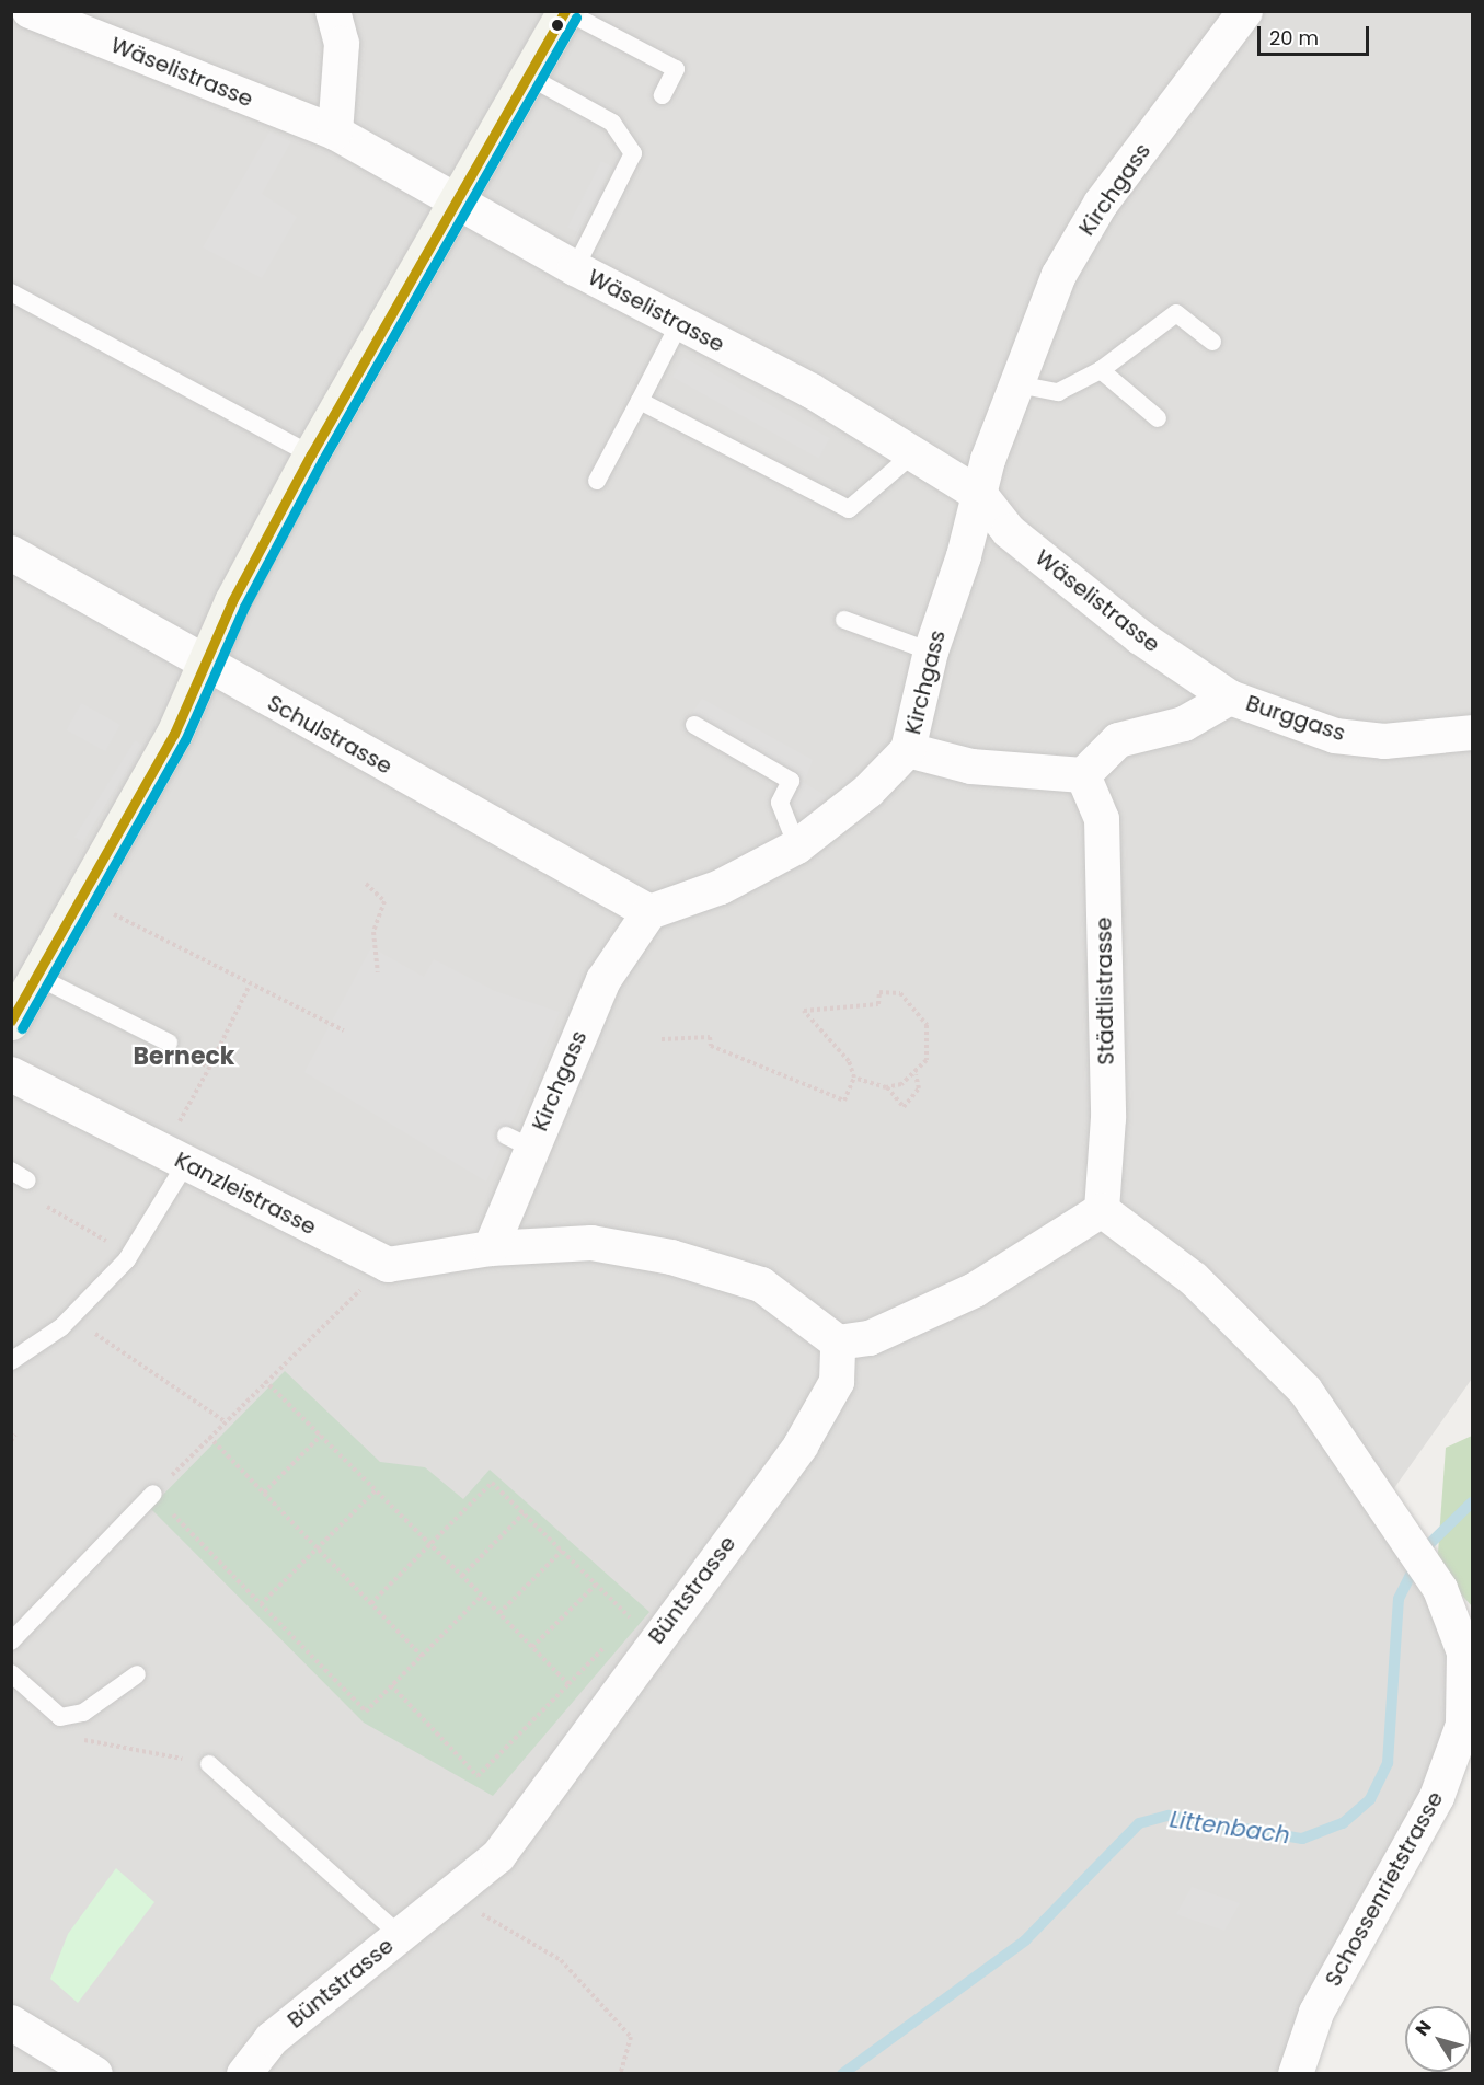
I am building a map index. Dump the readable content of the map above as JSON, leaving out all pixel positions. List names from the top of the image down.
{
  "streets": {
    "street": [
      "Wäselistrasse",
      "Kirchgass",
      "Burggass",
      "Schulstrasse",
      "Städtlistrasse",
      "Kanzleistrasse",
      "Büntstrasse",
      "Schossenrietstrasse"
    ]
  },
  "crossings": [
    ["Wäselistrasse", "Kirchgass"],
    ["Wäselistrasse", "Burggass"],
    ["Kirchgass", "Schulstrasse"],
    ["Burggass", "Städtlistrasse"],
    ["Städtlistrasse", "Schossenrietstrasse"]
  ],
  "districts": ["Berneck"],
  "water": ["Littenbach"],
  "scale_bar": "20 m",
  "north": "top left"
}
